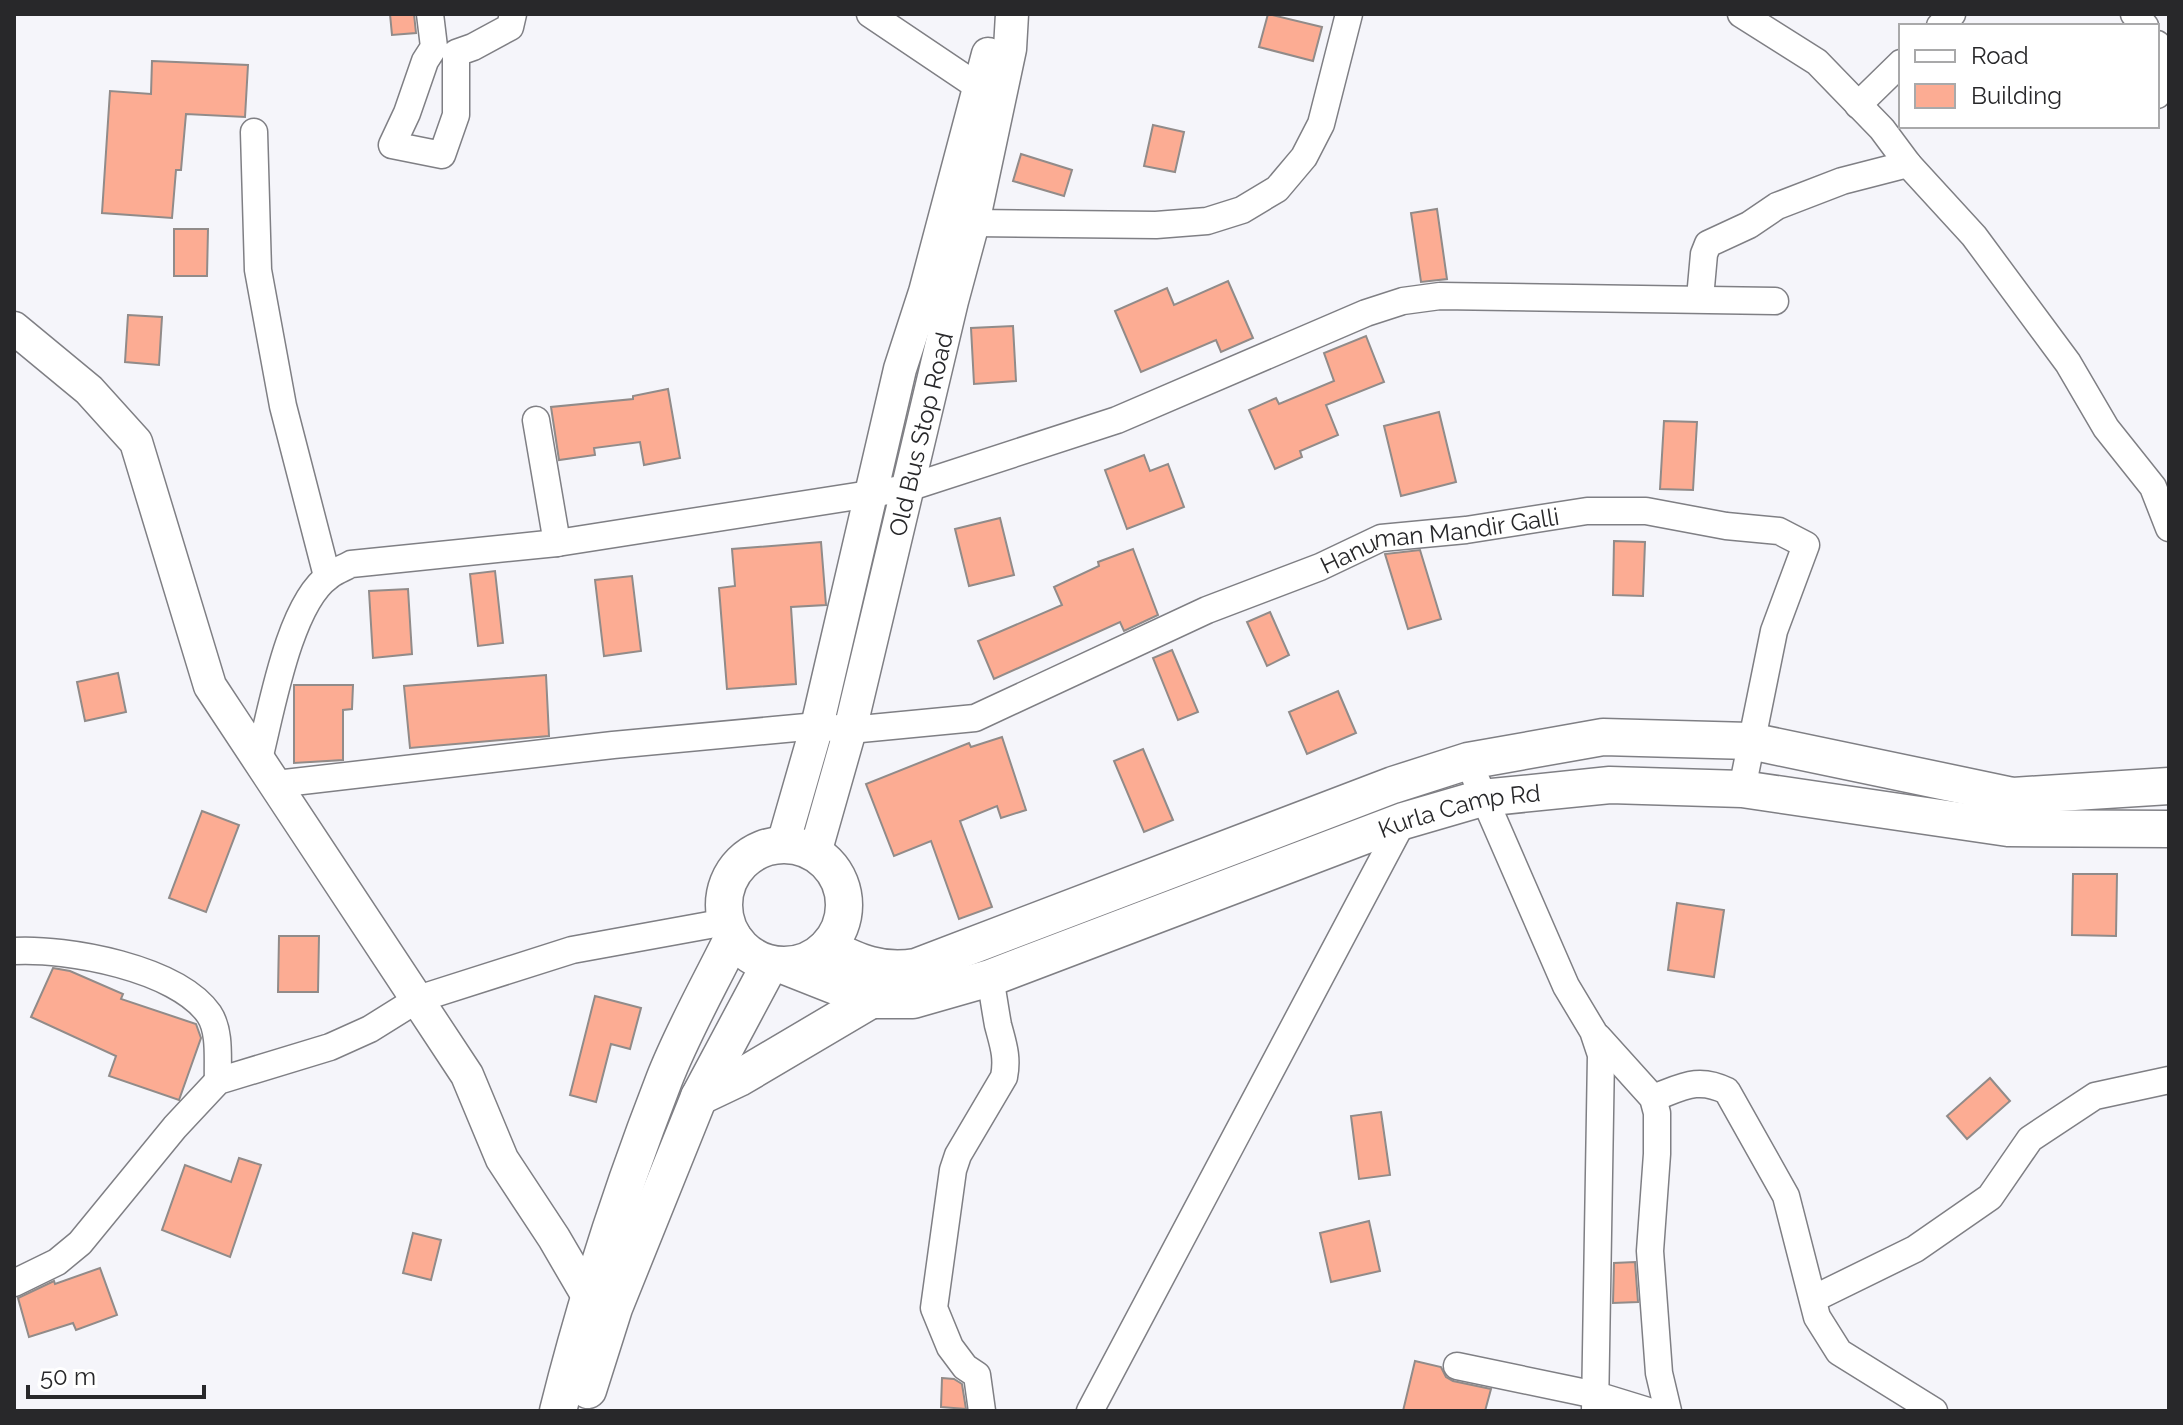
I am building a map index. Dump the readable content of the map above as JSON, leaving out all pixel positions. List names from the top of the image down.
{
  "streets": {
    "main road": ["Kurla Camp Rd"],
    "street": ["Old Bus Stop Road", "Hanuman Mandir Galli"]
  },
  "crossings": [
    ["Old Bus Stop Road", "Hanuman Mandir Galli"],
    ["Old Bus Stop Road", "Kurla Camp Rd"],
    ["Hanuman Mandir Galli", "Kurla Camp Rd"]
  ],
  "legend": ["Road", "Building"],
  "scale_bar": "50 m"
}
